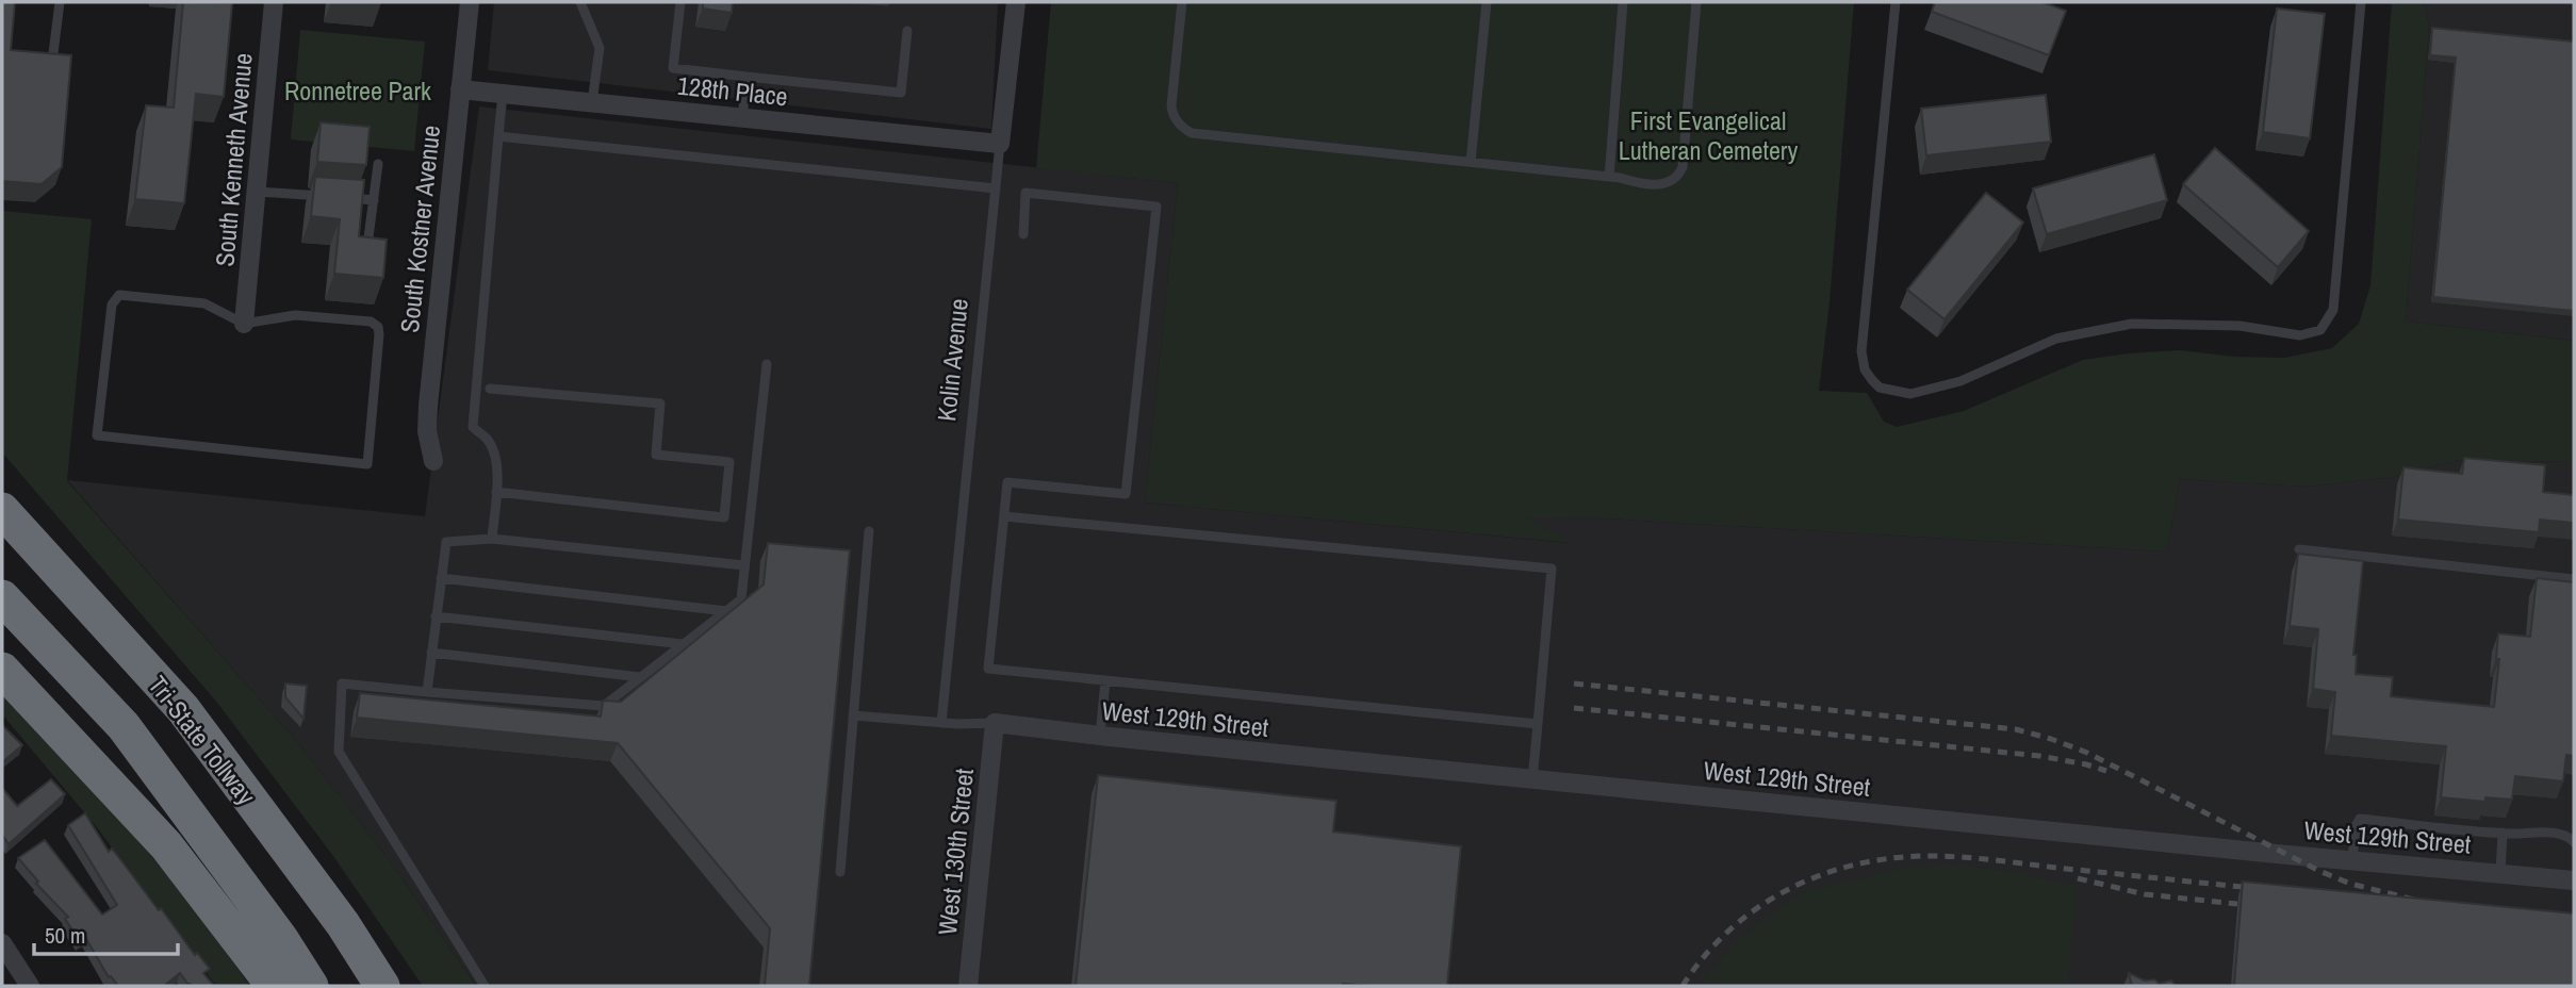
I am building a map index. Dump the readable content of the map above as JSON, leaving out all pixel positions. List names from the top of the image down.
{
  "streets": {
    "highway": ["Tri-State Tollway"],
    "street": [
      "128th Place",
      "South Kenneth Avenue",
      "South Kostner Avenue",
      "Kolin Avenue",
      "West 129th Street",
      "West 130th Street"
    ]
  },
  "crossings": [
    ["128th Place", "South Kostner Avenue"],
    ["128th Place", "Kolin Avenue"],
    ["West 129th Street", "West 130th Street"]
  ],
  "parks": ["Ronnetree Park", "First Evangelical Lutheran Cemetery"],
  "scale_bar": "50 m"
}
